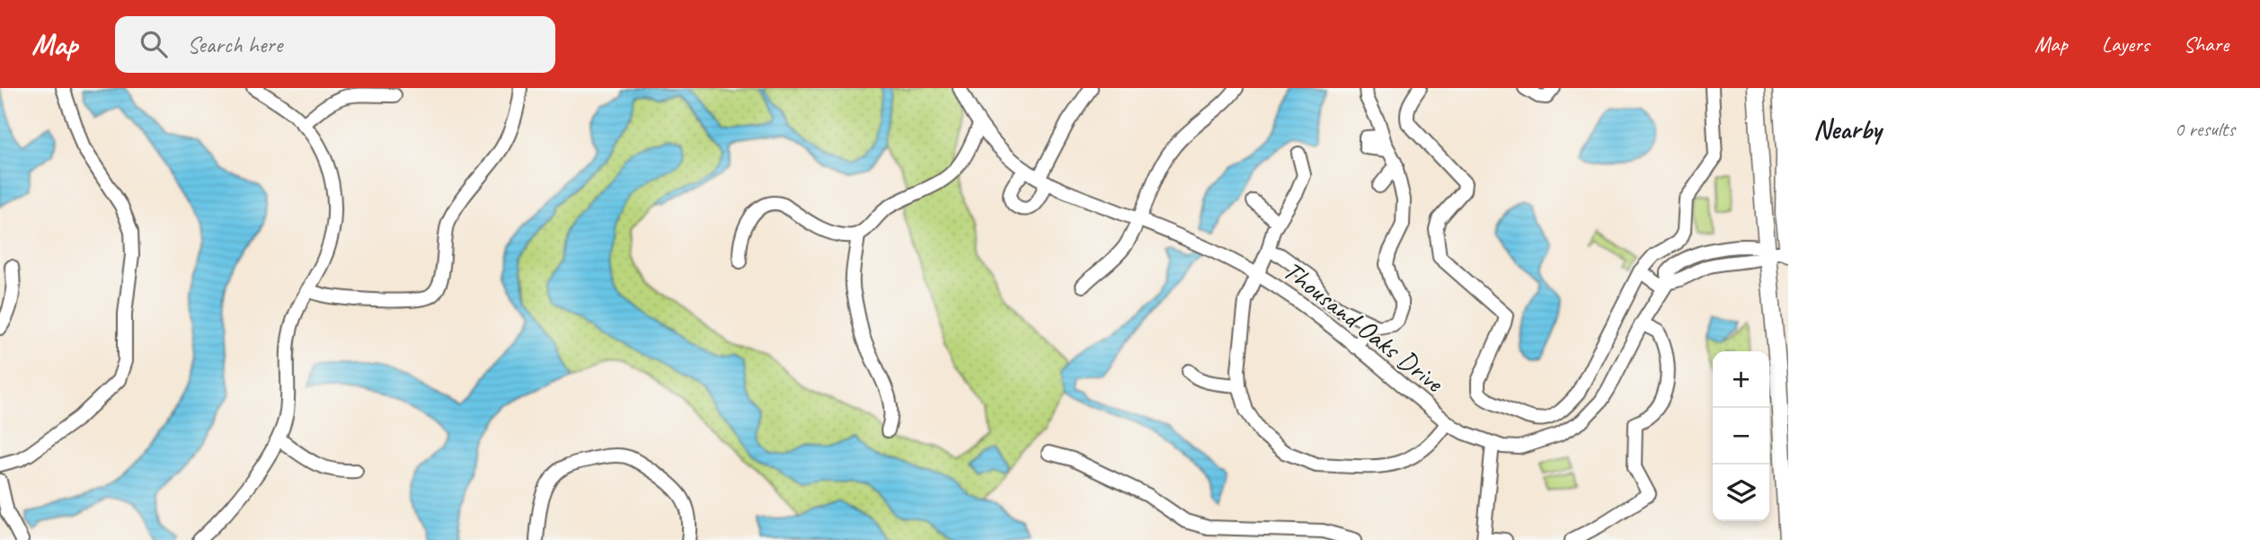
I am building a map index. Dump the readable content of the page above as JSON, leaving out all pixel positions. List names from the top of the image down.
{
  "streets": {
    "street": ["Thousand Oaks Drive"]
  },
  "page": {
    "header": "Map",
    "search": "Search here",
    "nav": ["Map", "Layers", "Share"],
    "heading": ["Nearby", "0 results"],
    "map_buttons": ["+", "−"]
  }
}
